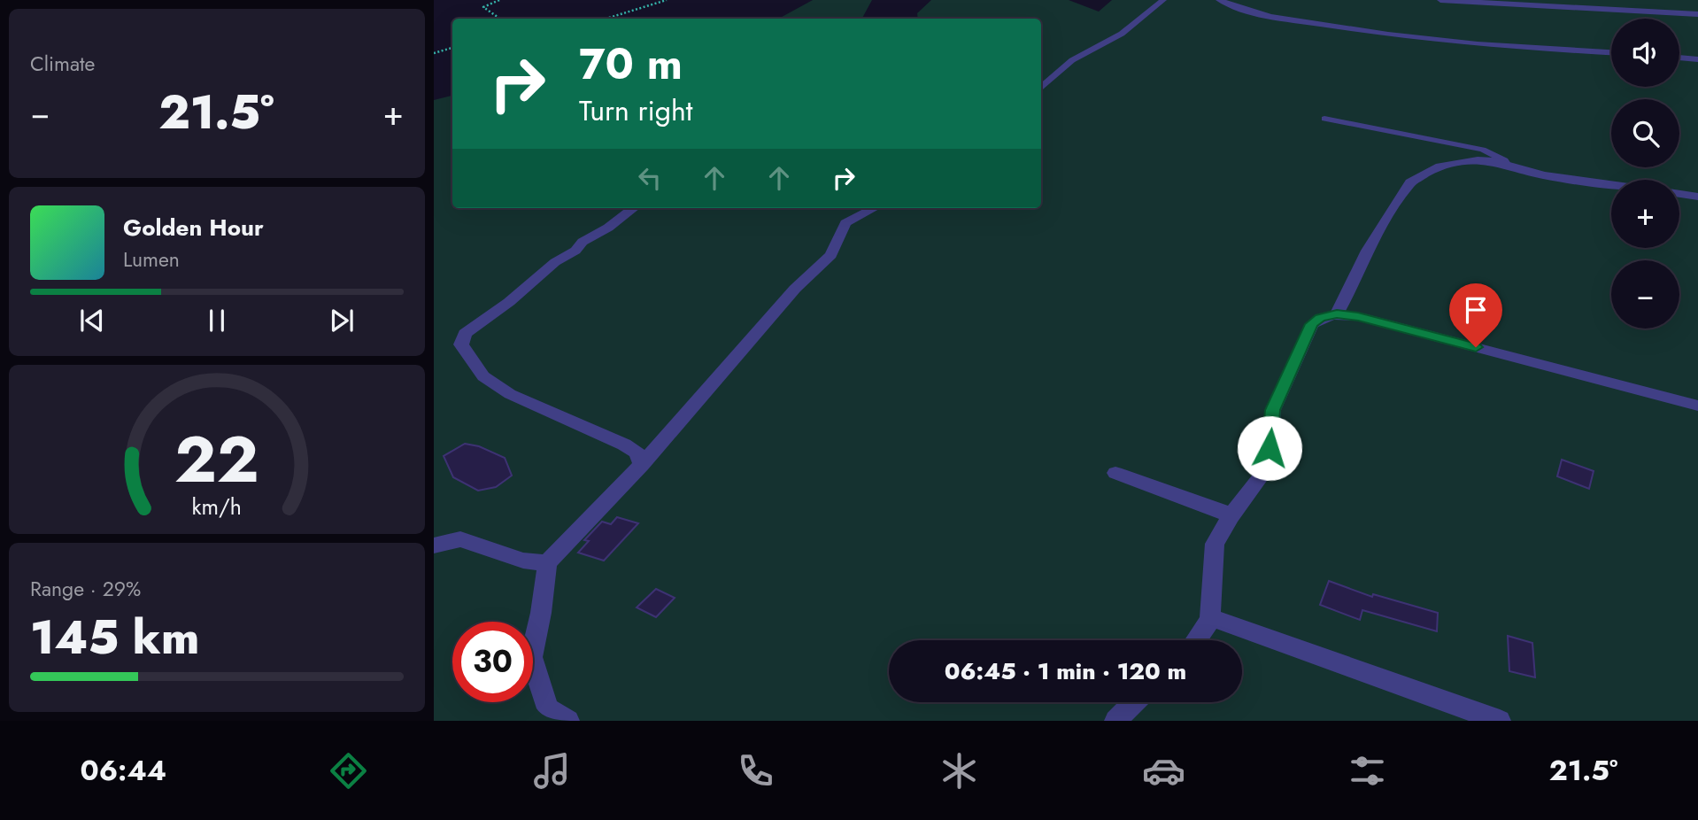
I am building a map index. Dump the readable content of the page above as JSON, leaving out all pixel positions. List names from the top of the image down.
{
  "page": {
    "tile": [
      "Climate",
      ["Range · 29%", "145 km"]
    ],
    "map_buttons": ["+", "−"],
    "turn": ["70 m", "Turn right"],
    "heat": ["−", "21.5°", "+"],
    "song": ["Golden Hour", "Lumen"],
    "limit": "30",
    "trip": "06:45 · 1 min · 120 m",
    "tabs": ["06:44", "21.5°"],
    "gauge": ["22", "km/h"]
  }
}
